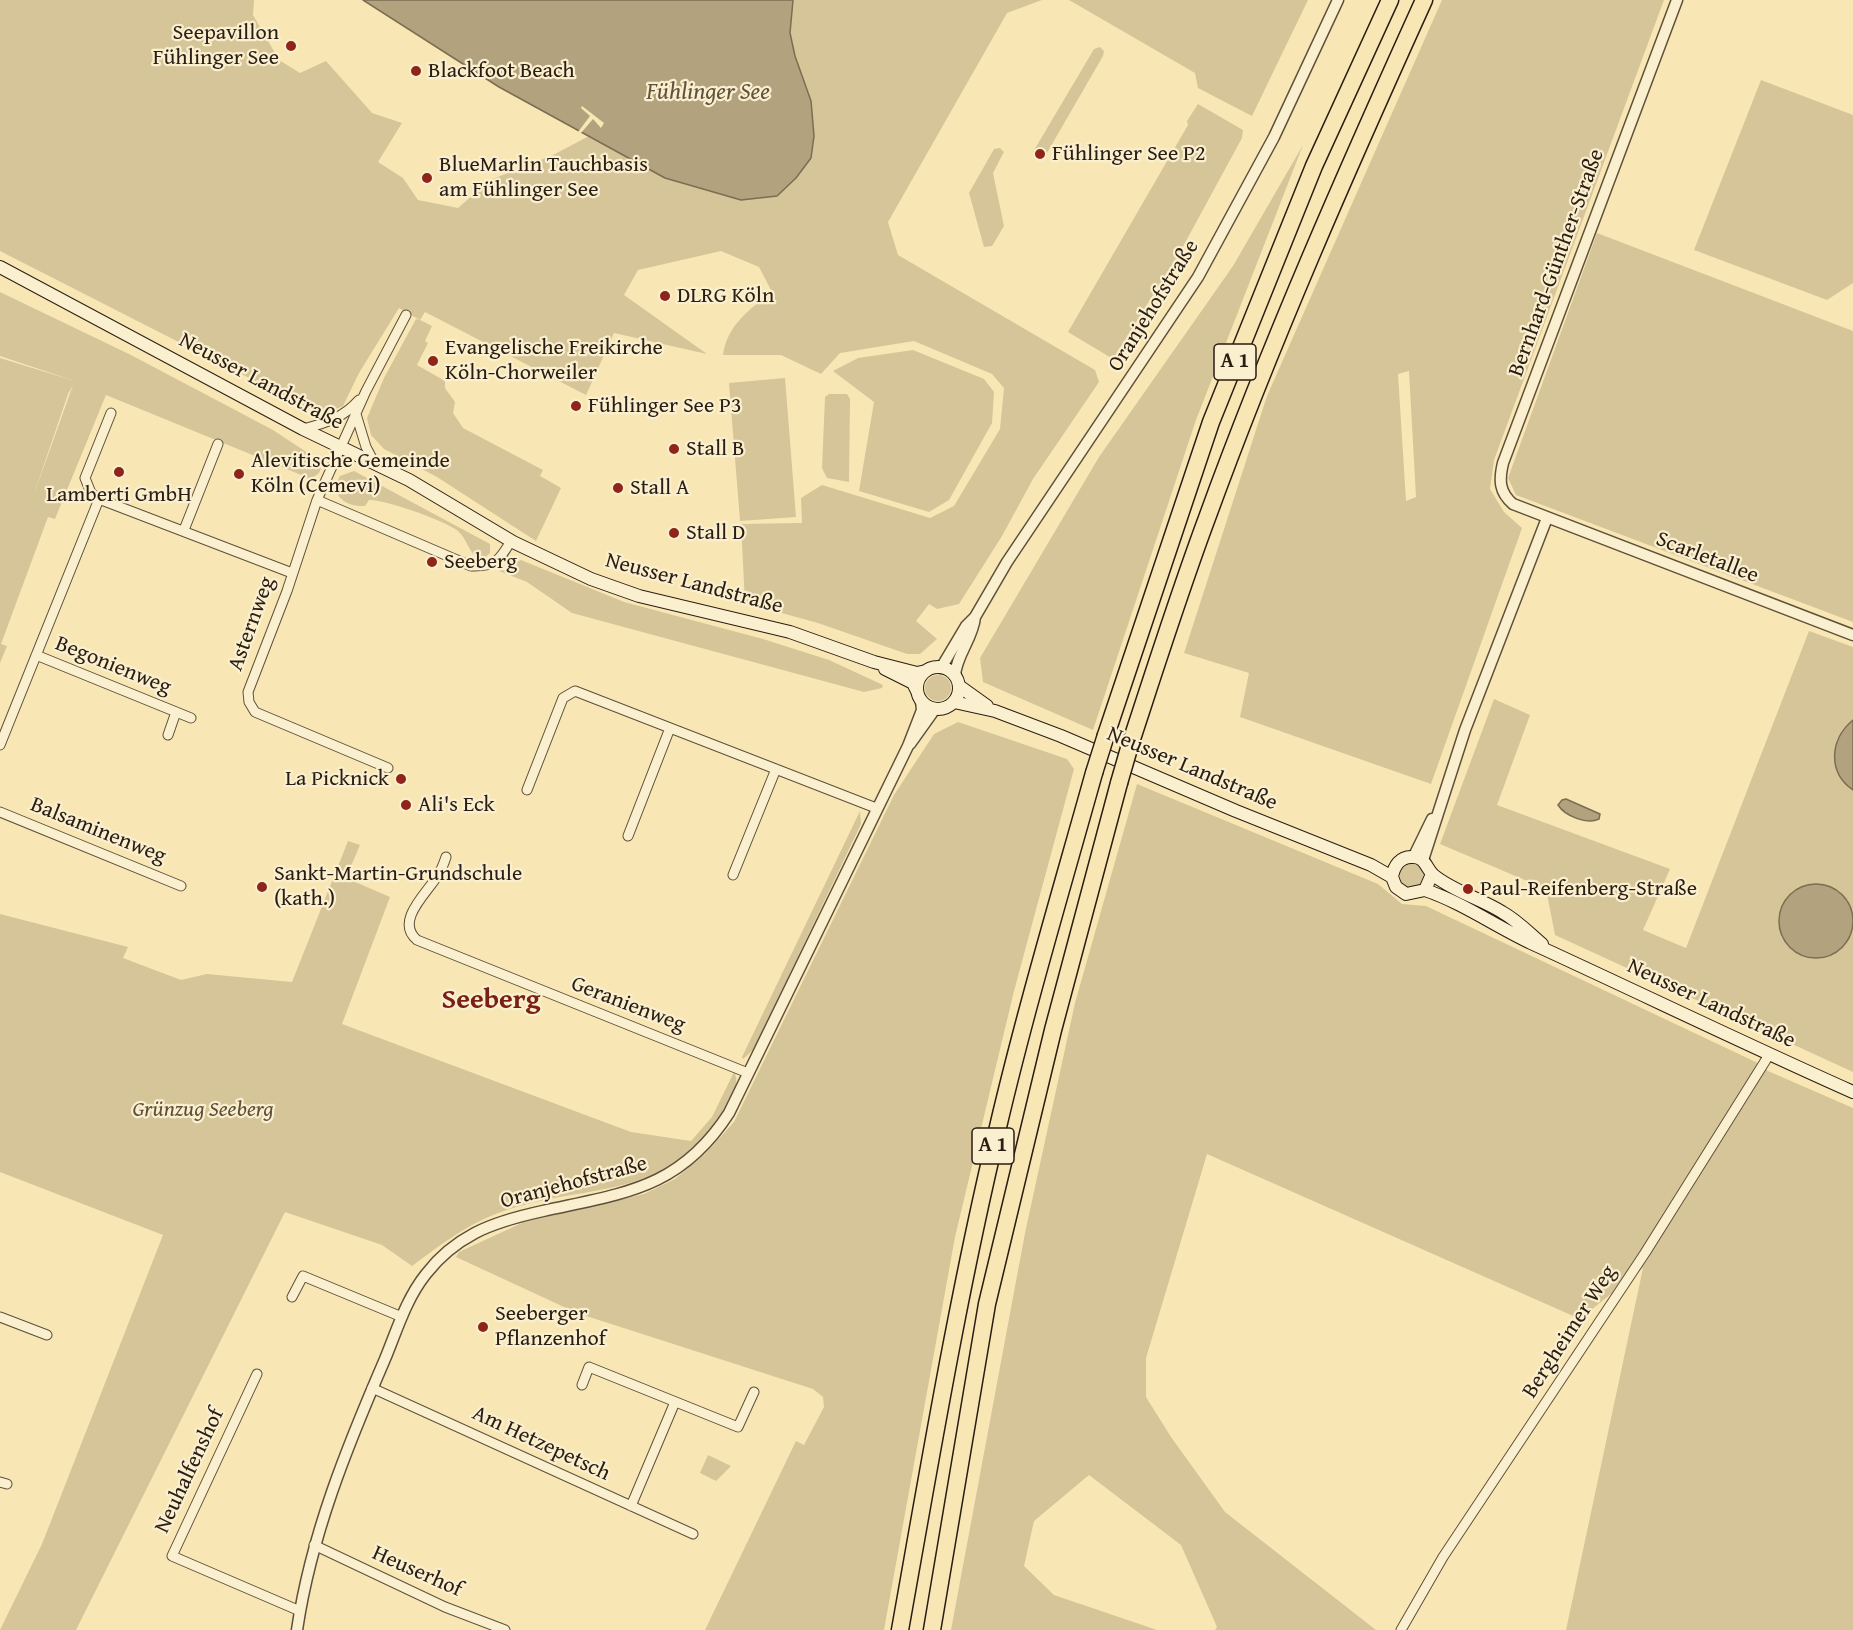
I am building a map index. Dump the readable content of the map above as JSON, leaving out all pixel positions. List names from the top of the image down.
{
  "streets": {
    "highway": ["A 1"],
    "main road": ["Neusser Landstraße"],
    "street": [
      "Bernhard-Günther-Straße",
      "Oranjehofstraße",
      "Scarletallee",
      "Asternweg",
      "Begonienweg",
      "Balsaminenweg",
      "Geranienweg",
      "Bergheimer Weg",
      "Am Hetzepetsch",
      "Neuhalfenshof",
      "Heuserhof"
    ]
  },
  "crossings": [
    ["Bernhard-Günther-Straße", "Scarletallee"],
    ["Oranjehofstraße", "Neusser Landstraße"],
    ["Oranjehofstraße", "Geranienweg"],
    ["Oranjehofstraße", "Am Hetzepetsch"],
    ["Oranjehofstraße", "Neuhalfenshof"],
    ["Oranjehofstraße", "Heuserhof"],
    ["Neusser Landstraße", "Asternweg"],
    ["Neusser Landstraße", "Bergheimer Weg"]
  ],
  "districts": ["Seeberg"],
  "water": ["Fühlinger See"],
  "parks": ["Grünzug Seeberg"],
  "places": [
    "Seepavillon Fühlinger See",
    "Blackfoot Beach",
    "Fühlinger See P2",
    "BlueMarlin Tauchbasis am Fühlinger See",
    "DLRG Köln",
    "Evangelische Freikirche Köln-Chorweiler",
    "Fühlinger See P3",
    "Stall B",
    "Lamberti GmbH",
    "Alevitische Gemeinde Köln (Cemevi)",
    "Stall A",
    "Stall D",
    "Seeberg",
    "La Picknick",
    "Ali's Eck",
    "Sankt-Martin-Grundschule (kath.)",
    "Paul-Reifenberg-Straße",
    "Seeberger Pflanzenhof"
  ]
}
